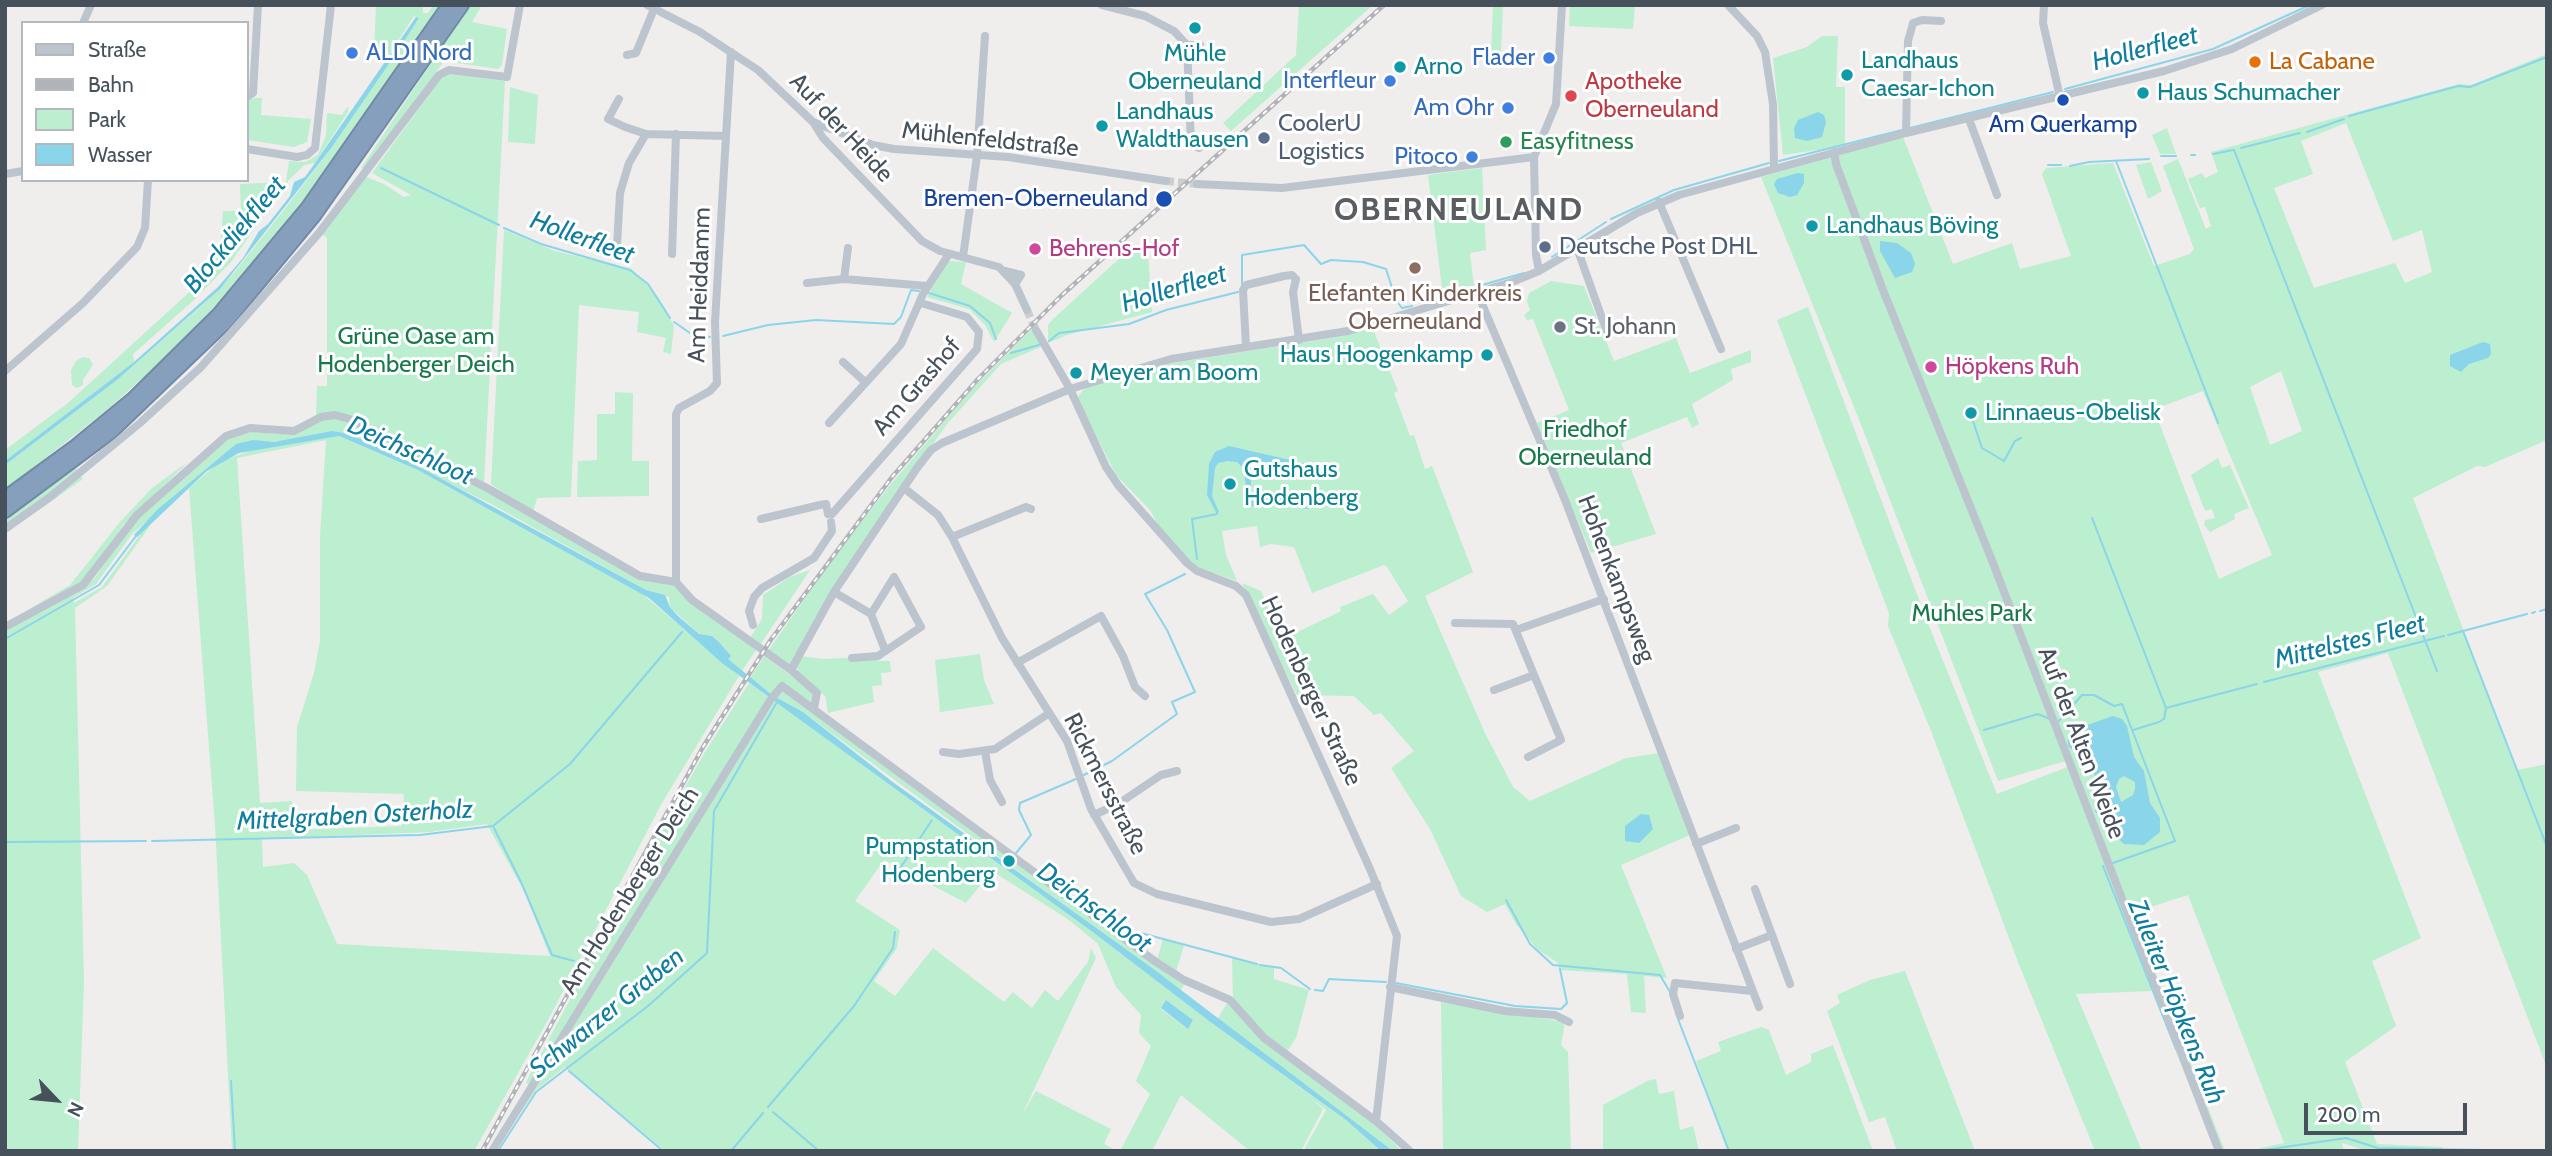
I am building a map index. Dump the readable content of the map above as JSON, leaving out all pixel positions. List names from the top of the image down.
{
  "streets": {
    "street": [
      "Auf der Heide",
      "Mühlenfeldstraße",
      "Am Heiddamm",
      "Am Grashof",
      "Hohenkampsweg",
      "Hodenberger Straße",
      "Auf der Alten Weide",
      "Rickmersstraße",
      "Am Hodenberger Deich"
    ]
  },
  "crossings": [
    ["Auf der Heide", "Mühlenfeldstraße"],
    ["Auf der Heide", "Am Heiddamm"],
    ["Hodenberger Straße", "Rickmersstraße"],
    ["Hodenberger Straße", "Am Hodenberger Deich"]
  ],
  "districts": ["OBERNEULAND"],
  "water": [
    "Hollerfleet",
    "Blockdiekfleet",
    "Deichschloot",
    "Mittelstes Fleet",
    "Mittelgraben Osterholz",
    "Zuleiter Höpkens Ruh",
    "Schwarzer Graben"
  ],
  "parks": ["Grüne Oase am Hodenberger Deich", "Friedhof Oberneuland", "Muhles Park"],
  "places": [
    "Mühle Oberneuland",
    "ALDI Nord",
    "Flader",
    "La Cabane",
    "Arno",
    "Landhaus Caesar-Ichon",
    "Interfleur",
    "Haus Schumacher",
    "Apotheke Oberneuland",
    "Am Querkamp",
    "Am Ohr",
    "Landhaus Waldthausen",
    "CoolerU Logistics",
    "Easyfitness",
    "Pitoco",
    "Bremen-Oberneuland",
    "Landhaus Böving",
    "Deutsche Post DHL",
    "Behrens-Hof",
    "Elefanten Kinderkreis Oberneuland",
    "St. Johann",
    "Haus Hoogenkamp",
    "Höpkens Ruh",
    "Meyer am Boom",
    "Linnaeus-Obelisk",
    "Gutshaus Hodenberg",
    "Pumpstation Hodenberg"
  ],
  "legend": [
    "Straße",
    "Bahn",
    "Park",
    "Wasser"
  ],
  "scale_bar": "200 m",
  "north": "bottom right"
}
